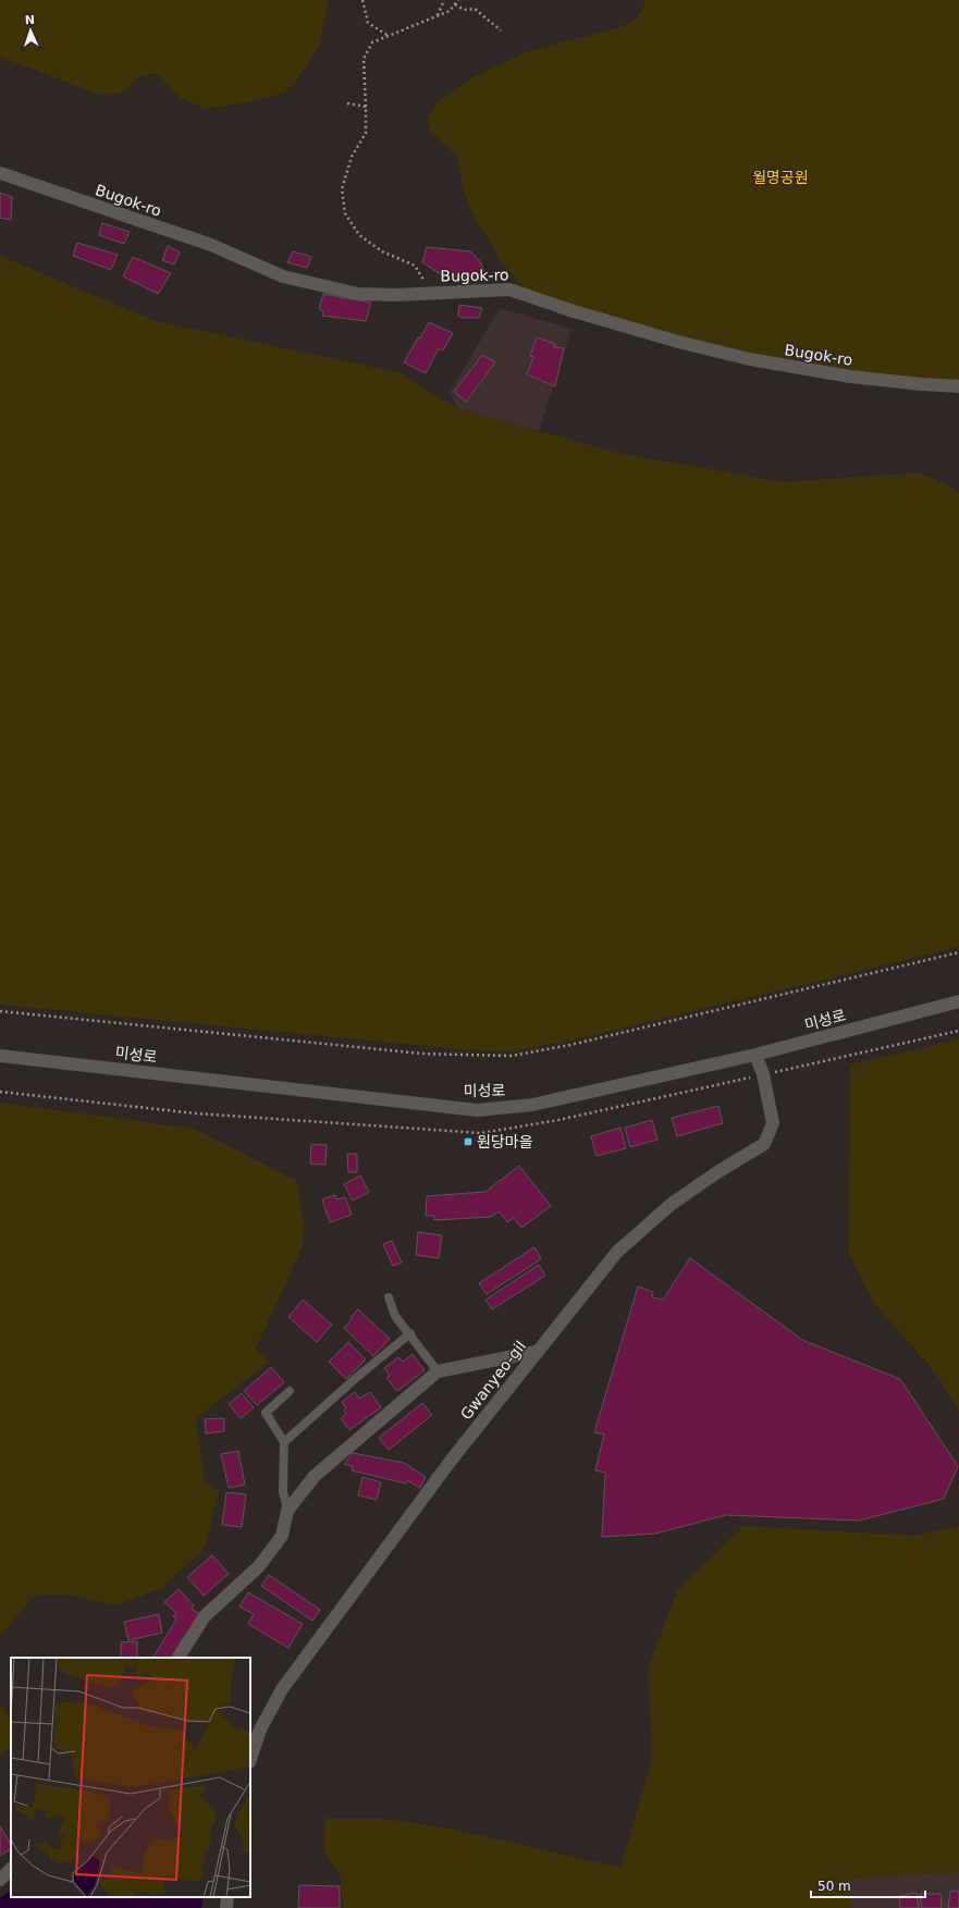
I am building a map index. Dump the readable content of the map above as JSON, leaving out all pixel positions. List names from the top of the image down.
{
  "streets": {
    "street": ["Bugok-ro", "미성로", "Gwanyeo-gil"]
  },
  "crossings": [
    ["미성로", "Gwanyeo-gil"]
  ],
  "parks": ["월명공원"],
  "places": {
    "transit": ["원당마을"]
  },
  "scale_bar": "50 m",
  "north": "top"
}
